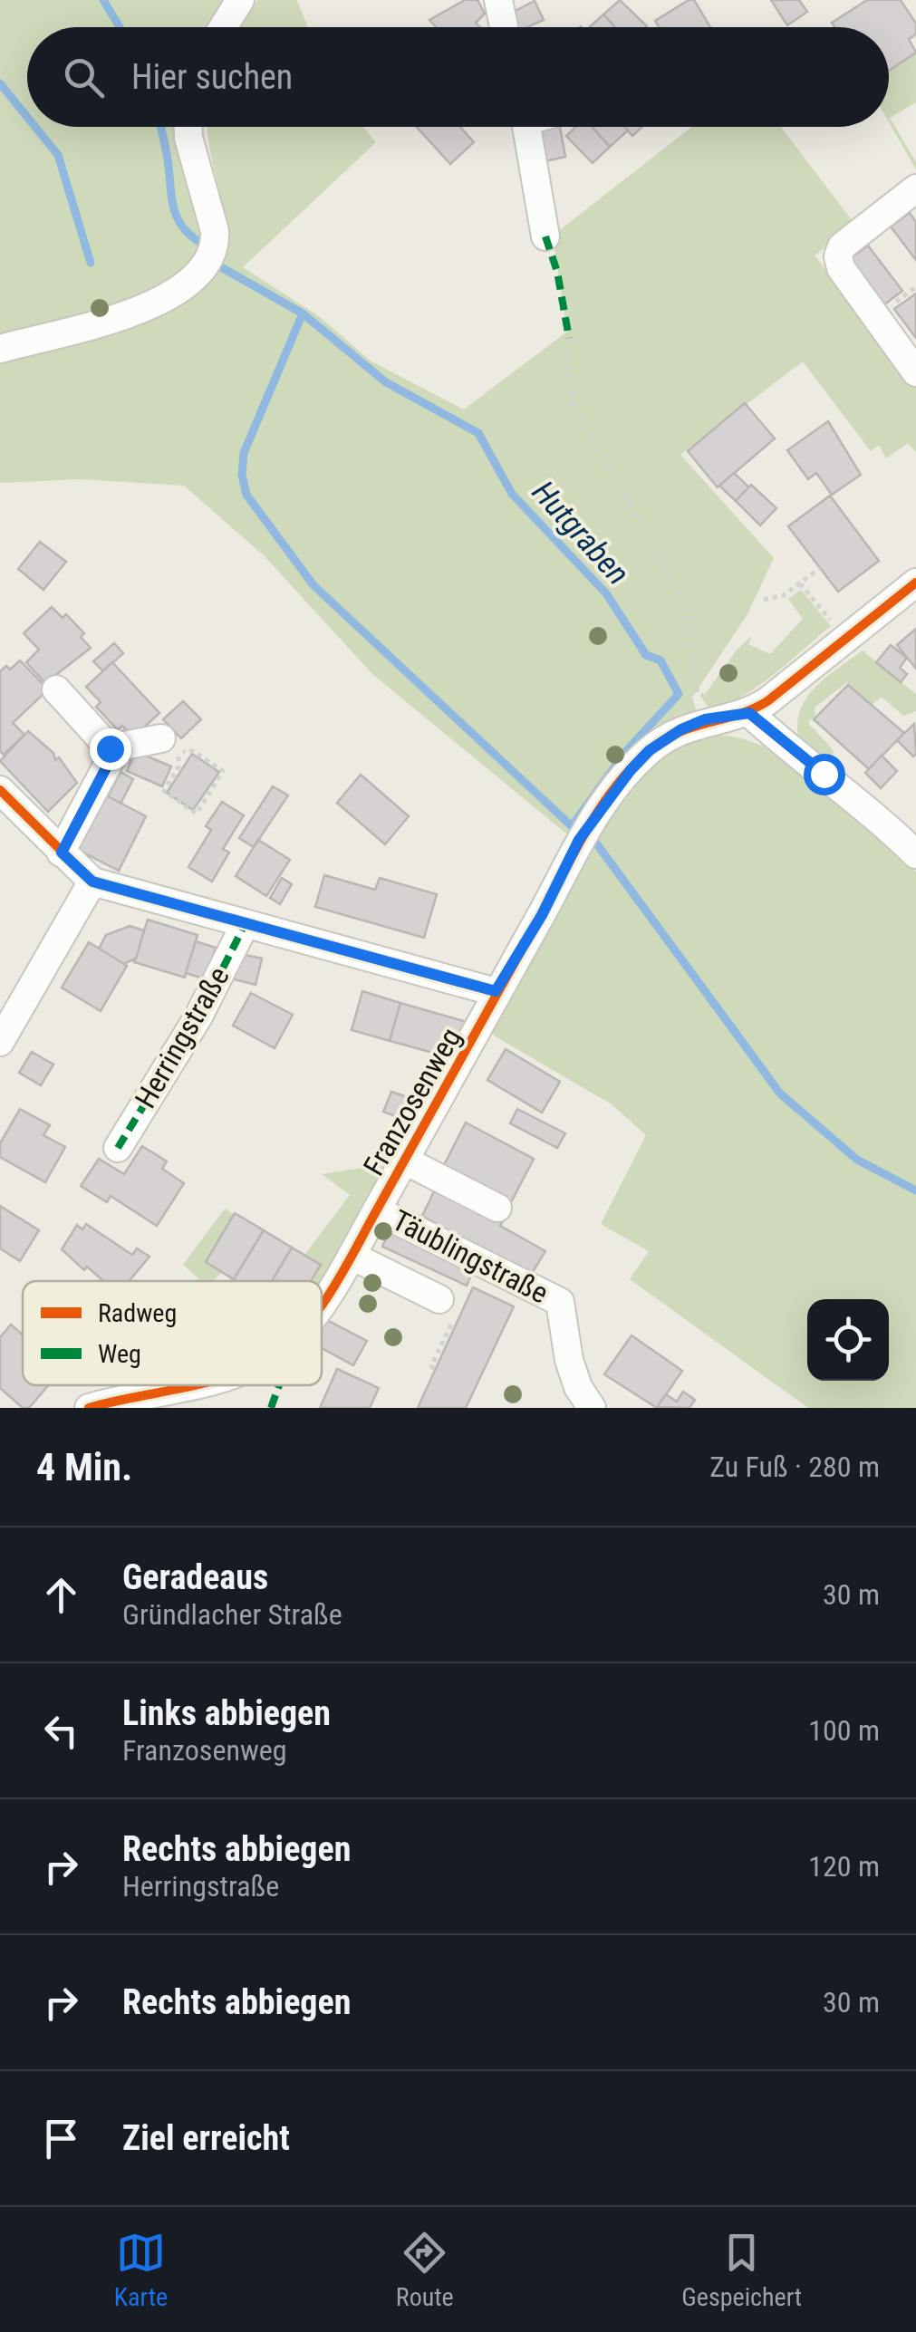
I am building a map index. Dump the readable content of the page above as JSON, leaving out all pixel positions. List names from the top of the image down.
{
  "streets": {
    "street": ["Herringstraße", "Franzosenweg", "Täublingstraße"]
  },
  "crossings": [
    ["Franzosenweg", "Täublingstraße"]
  ],
  "water": ["Hutgraben"],
  "legend": ["Radweg", "Weg"],
  "page": {
    "search": "Hier suchen",
    "heading": ["4 Min.", "Zu Fuß · 280 m"],
    "list": [
      ["Geradeaus", "Gründlacher Straße", "30 m"],
      ["Links abbiegen", "Franzosenweg", "100 m"],
      ["Rechts abbiegen", "Herringstraße", "120 m"],
      ["Rechts abbiegen", "30 m"],
      "Ziel erreicht"
    ],
    "nav": ["Karte", "Route", "Gespeichert"]
  }
}
